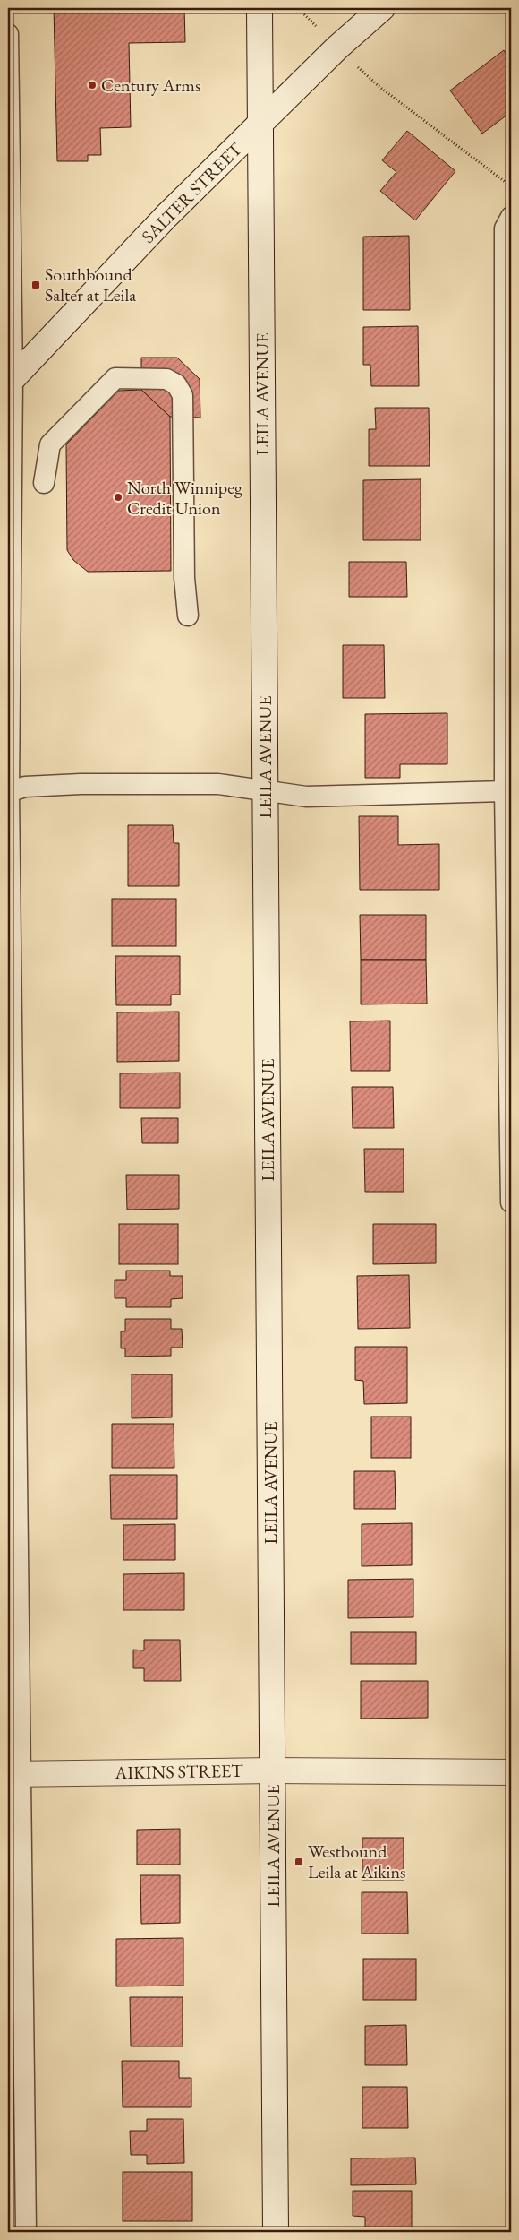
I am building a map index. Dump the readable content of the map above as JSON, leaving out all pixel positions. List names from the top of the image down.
{
  "streets": {
    "main road": ["SALTER STREET", "LEILA AVENUE", "AIKINS STREET"]
  },
  "crossings": [
    ["SALTER STREET", "LEILA AVENUE"],
    ["LEILA AVENUE", "AIKINS STREET"]
  ],
  "places": {
    "other": ["Century Arms", "North Winnipeg Credit Union"],
    "transit": ["Southbound Salter at Leila", "Westbound Leila at Aikins"]
  }
}
